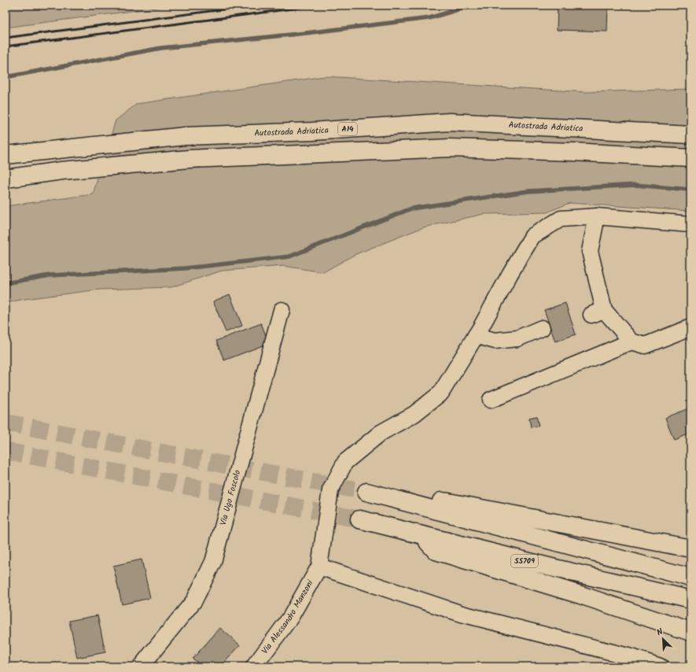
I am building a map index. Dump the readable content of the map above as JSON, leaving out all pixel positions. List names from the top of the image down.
{
  "streets": {
    "highway": ["Autostrada Adriatica", "A14", "SS709"],
    "street": ["Via Ugo Foscolo", "Via Alessandro Manzoni"]
  },
  "north": "top left"
}
